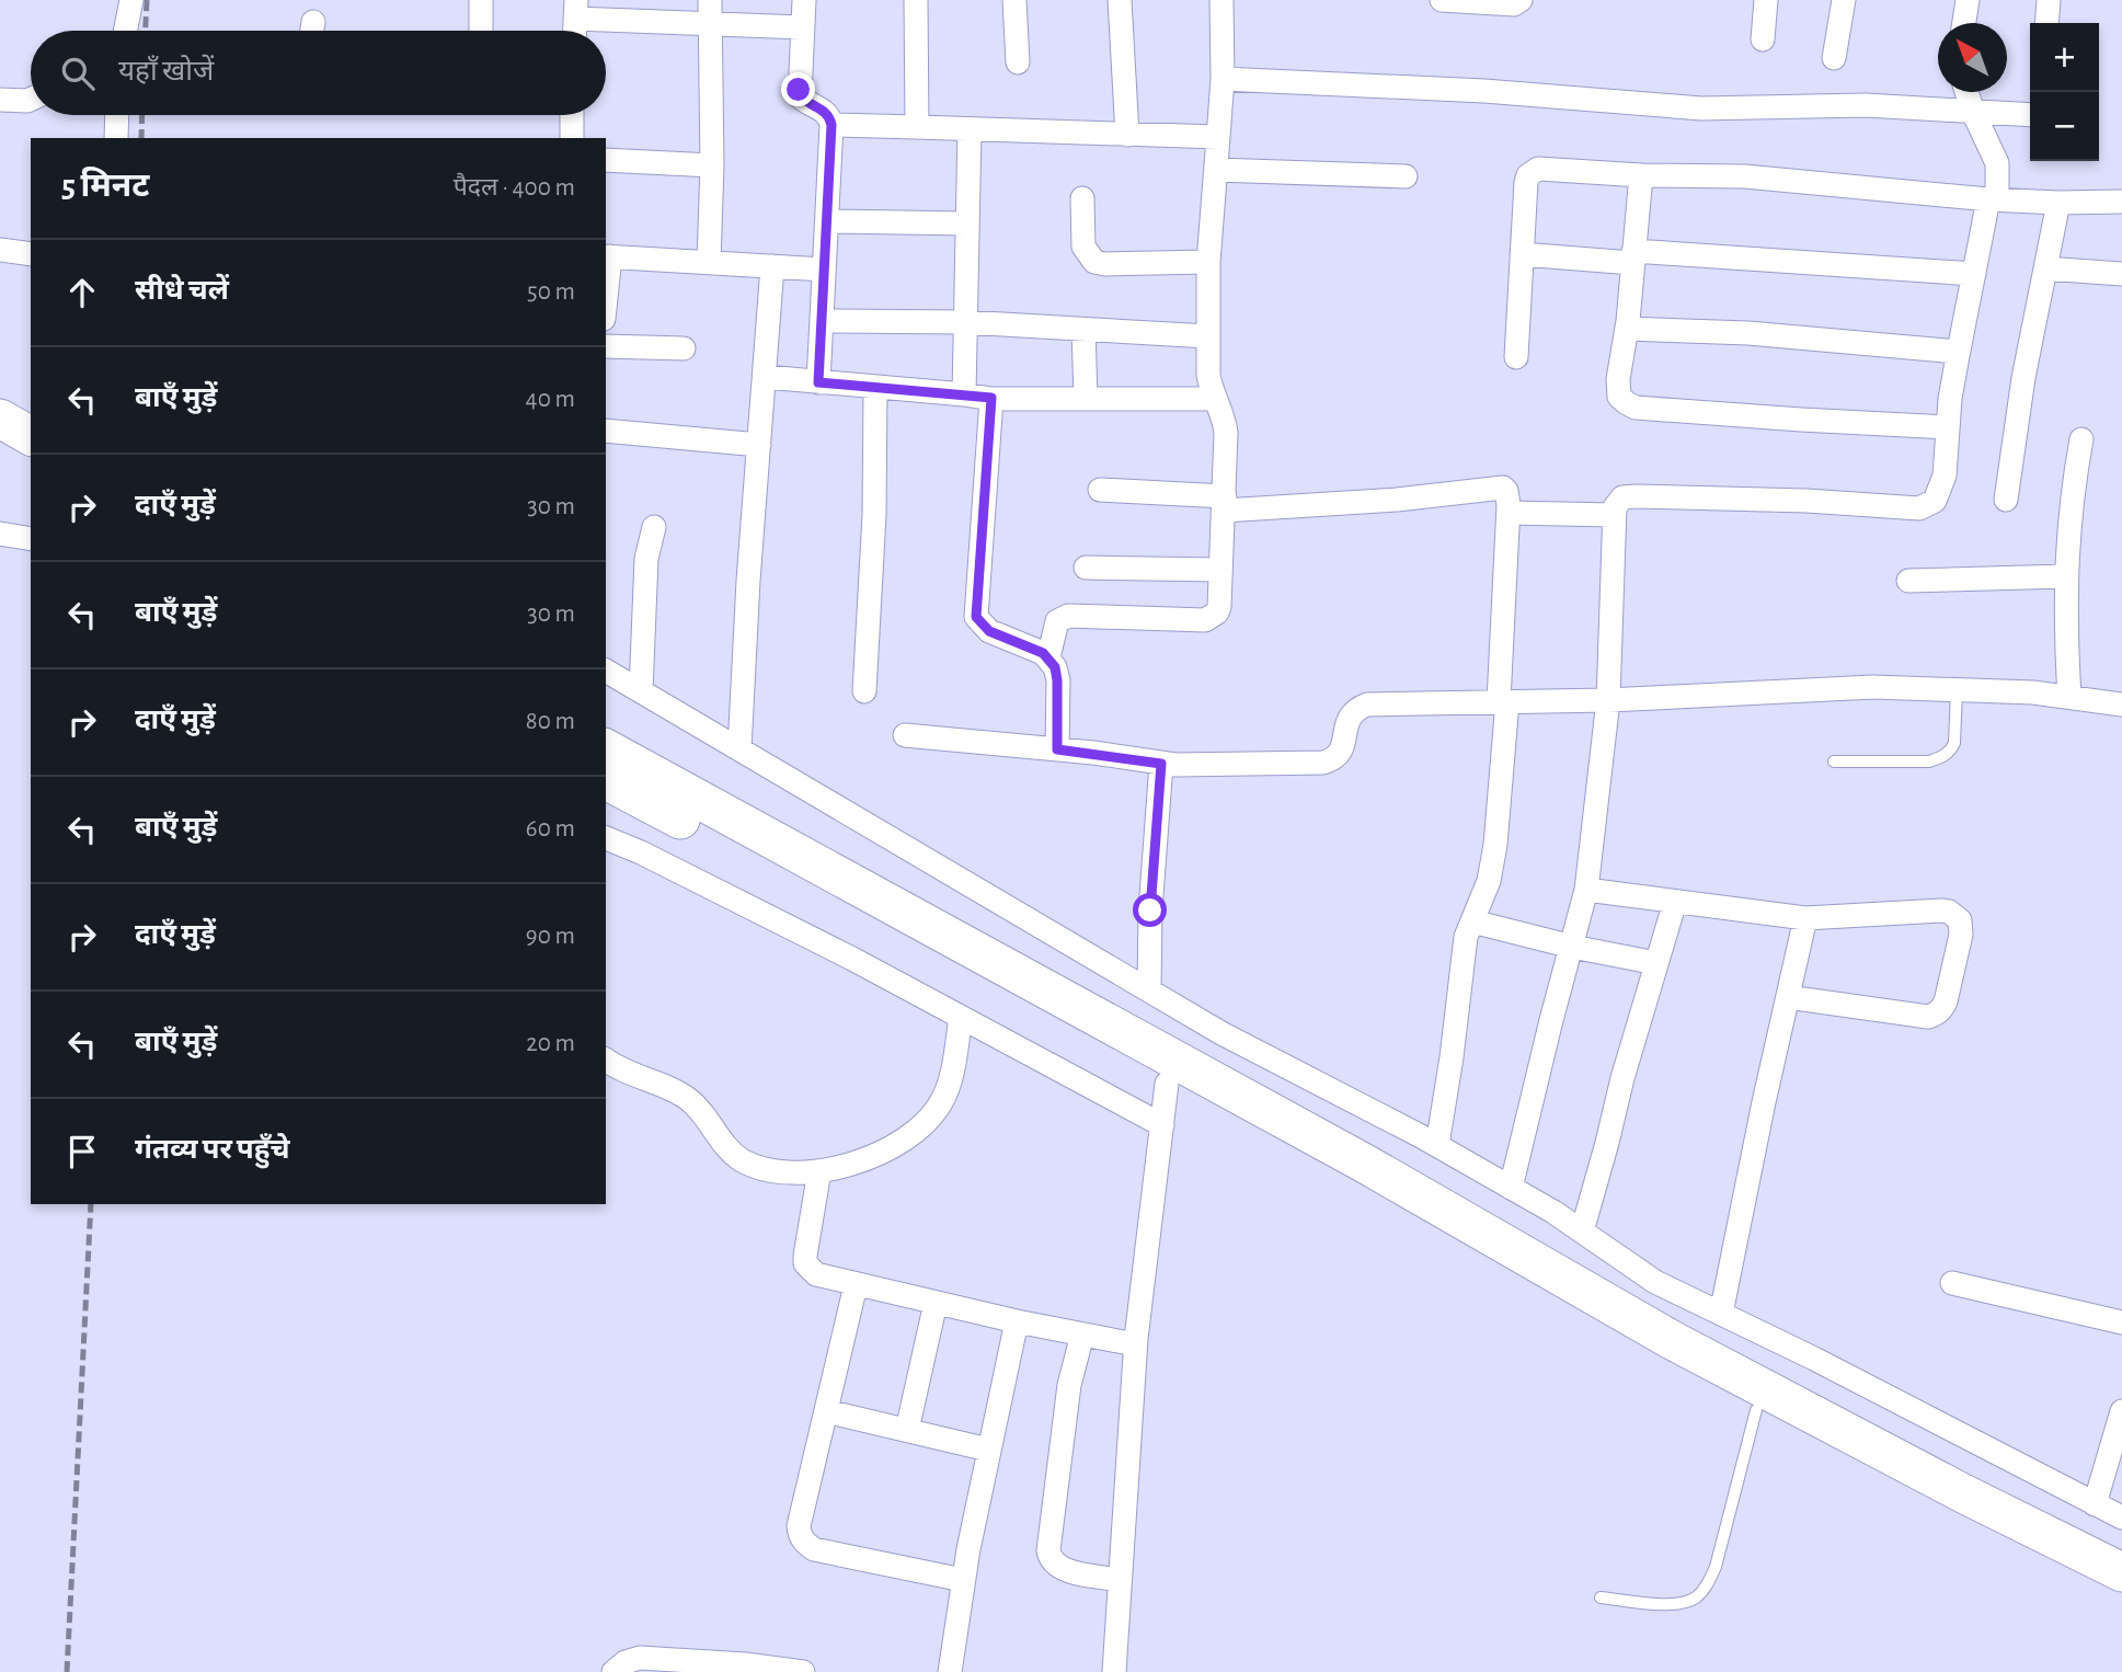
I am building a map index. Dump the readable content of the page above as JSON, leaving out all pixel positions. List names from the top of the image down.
{
  "north": "top left",
  "page": {
    "map_buttons": ["+", "−"],
    "search": "यहाँ खोजें",
    "heading": ["5 मिनट", "पैदल · 400 m"],
    "list": [
      ["सीधे चलें", "50 m"],
      ["बाएँ मुड़ें", "40 m"],
      ["दाएँ मुड़ें", "30 m"],
      ["बाएँ मुड़ें", "30 m"],
      ["दाएँ मुड़ें", "80 m"],
      ["बाएँ मुड़ें", "60 m"],
      ["दाएँ मुड़ें", "90 m"],
      ["बाएँ मुड़ें", "20 m"],
      "गंतव्य पर पहुँचे"
    ]
  }
}
